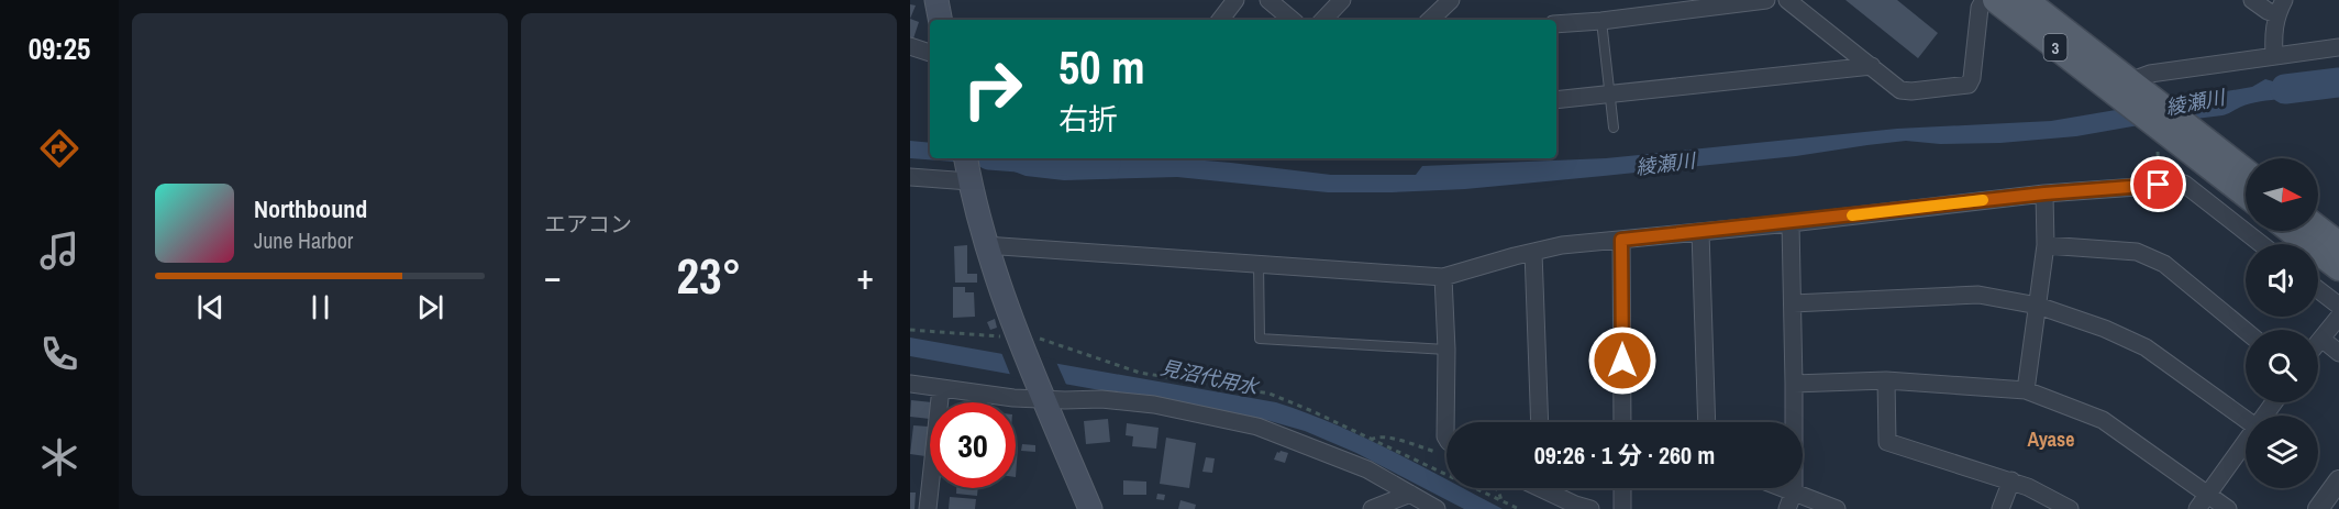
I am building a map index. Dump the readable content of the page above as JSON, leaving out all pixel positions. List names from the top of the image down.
{
  "streets": {
    "main road": ["3"]
  },
  "districts": ["Ayase"],
  "water": ["綾瀬川", "見沼代用水"],
  "north": "right",
  "page": {
    "tabs": "09:25",
    "tile": "エアコン",
    "turn": ["50 m", "右折"],
    "song": ["Northbound", "June Harbor"],
    "heat": ["−", "23°", "+"],
    "limit": "30",
    "trip": "09:26 · 1 分 · 260 m"
  }
}
